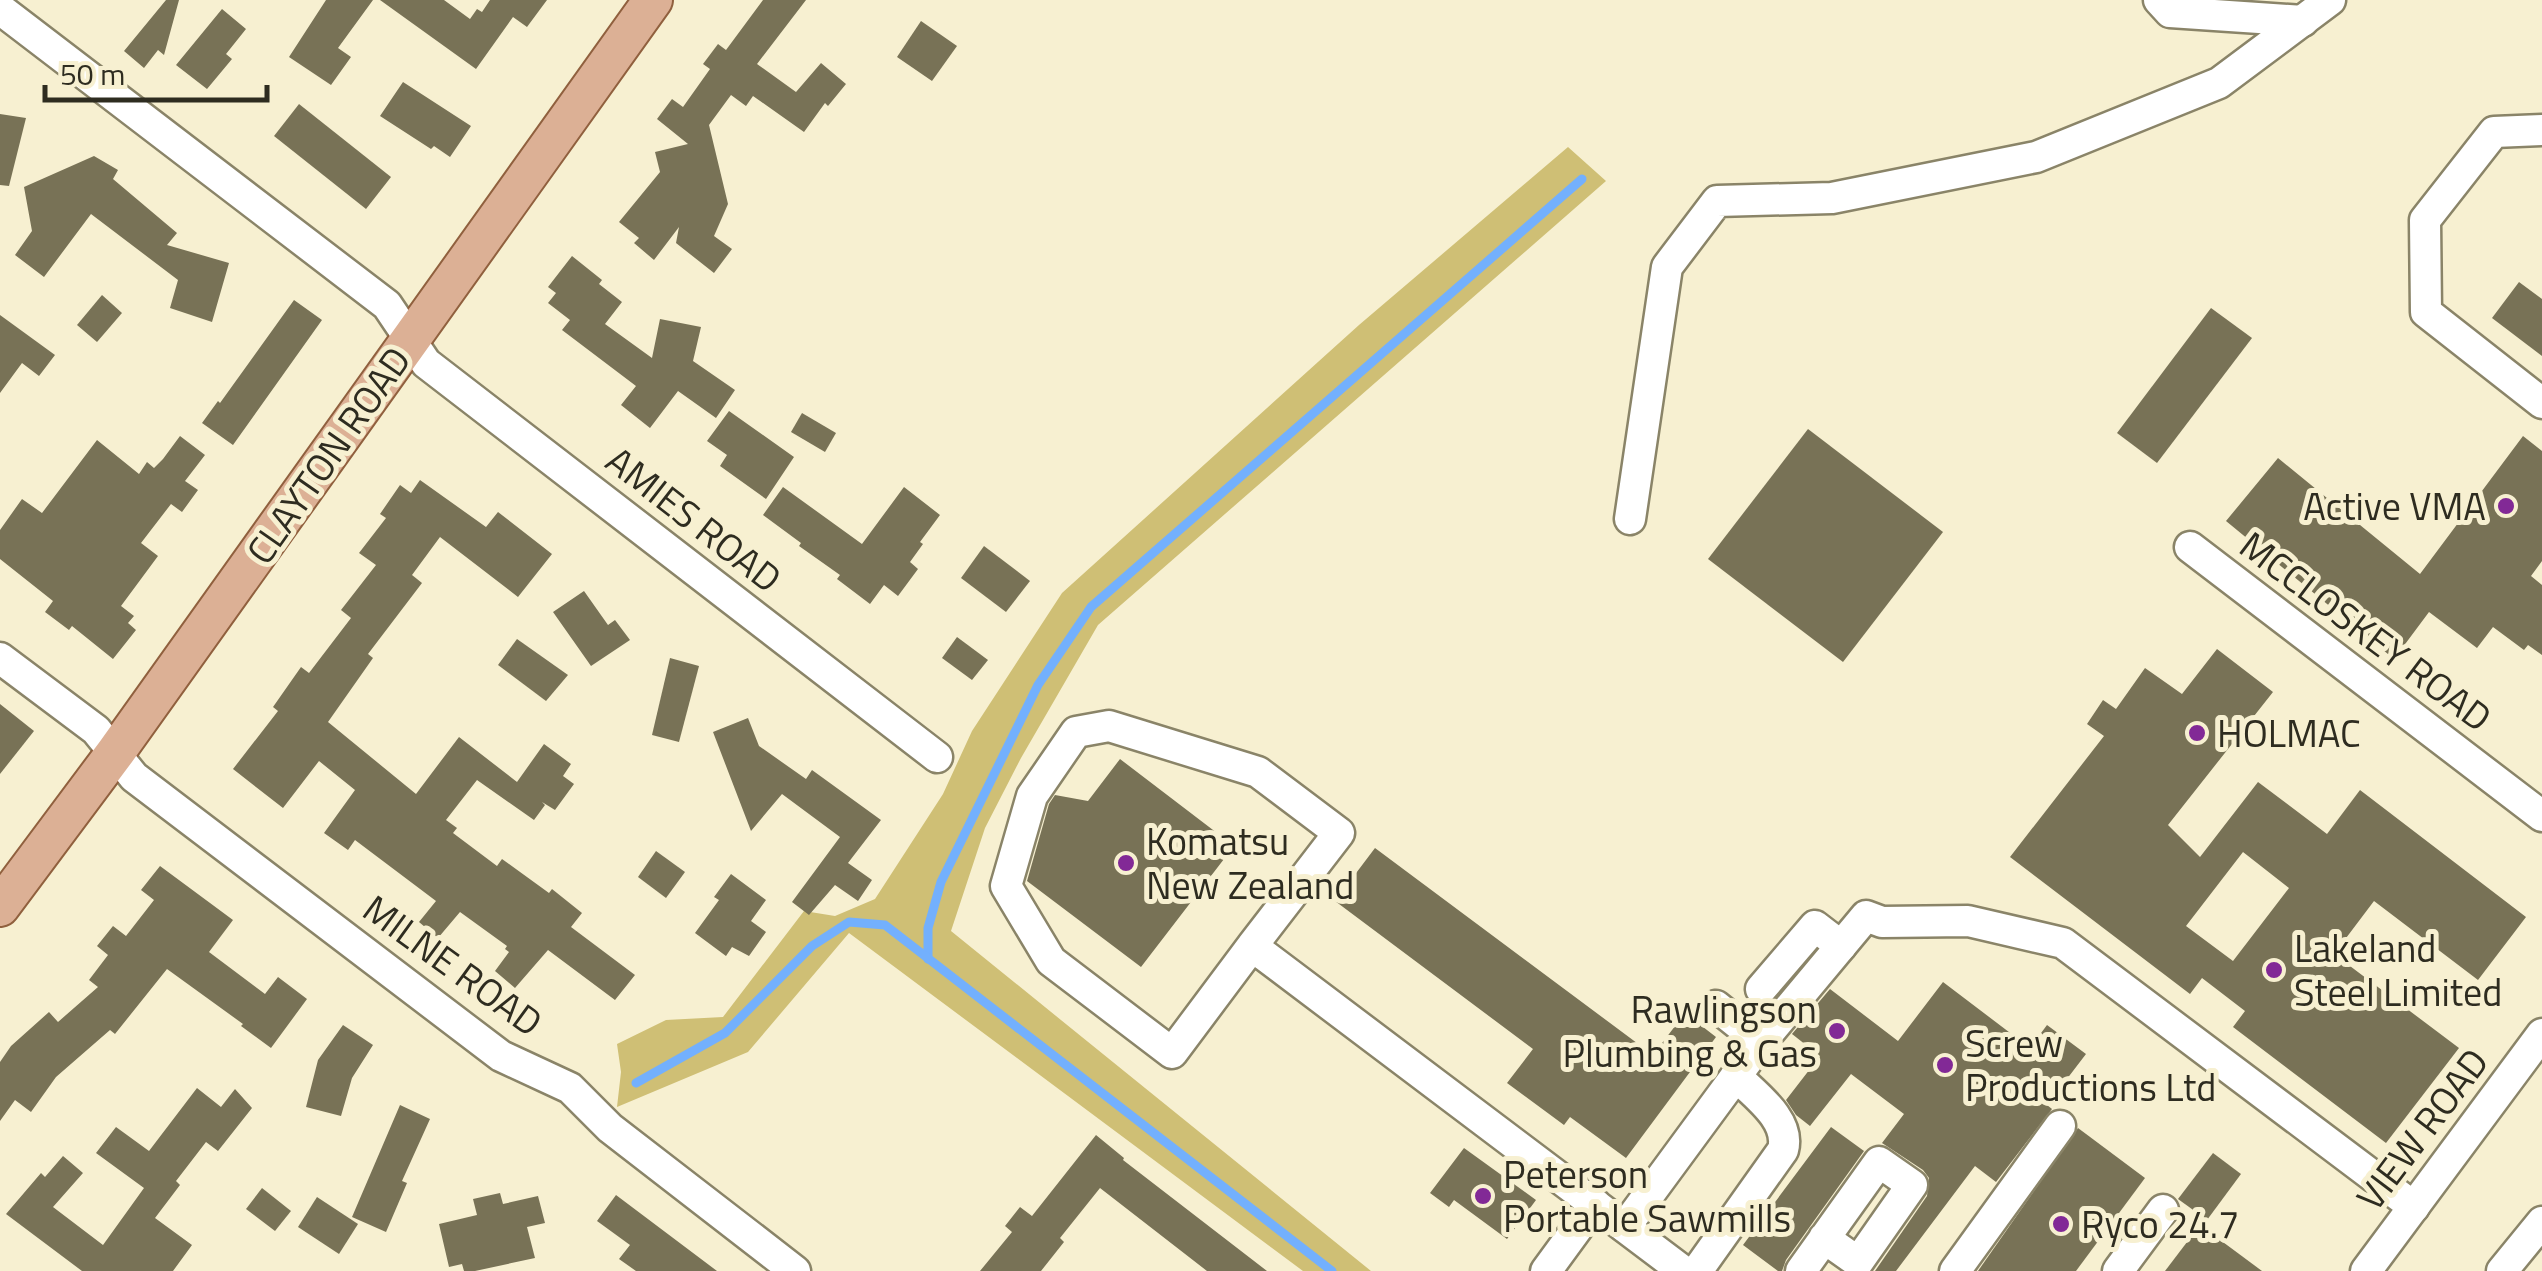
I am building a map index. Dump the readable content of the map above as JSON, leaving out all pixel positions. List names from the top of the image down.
{
  "streets": {
    "main road": ["CLAYTON ROAD"],
    "street": [
      "AMIES ROAD",
      "MCCLOSKEY ROAD",
      "MILNE ROAD",
      "VIEW ROAD"
    ]
  },
  "crossings": [
    ["CLAYTON ROAD", "AMIES ROAD"],
    ["CLAYTON ROAD", "MILNE ROAD"]
  ],
  "places": [
    "Active VMA",
    "HOLMAC",
    "Komatsu New Zealand",
    "Lakeland Steel Limited",
    "Rawlingson Plumbing & Gas",
    "Screw Productions Ltd",
    "Peterson Portable Sawmills",
    "Ryco 24.7"
  ],
  "scale_bar": "50 m"
}
